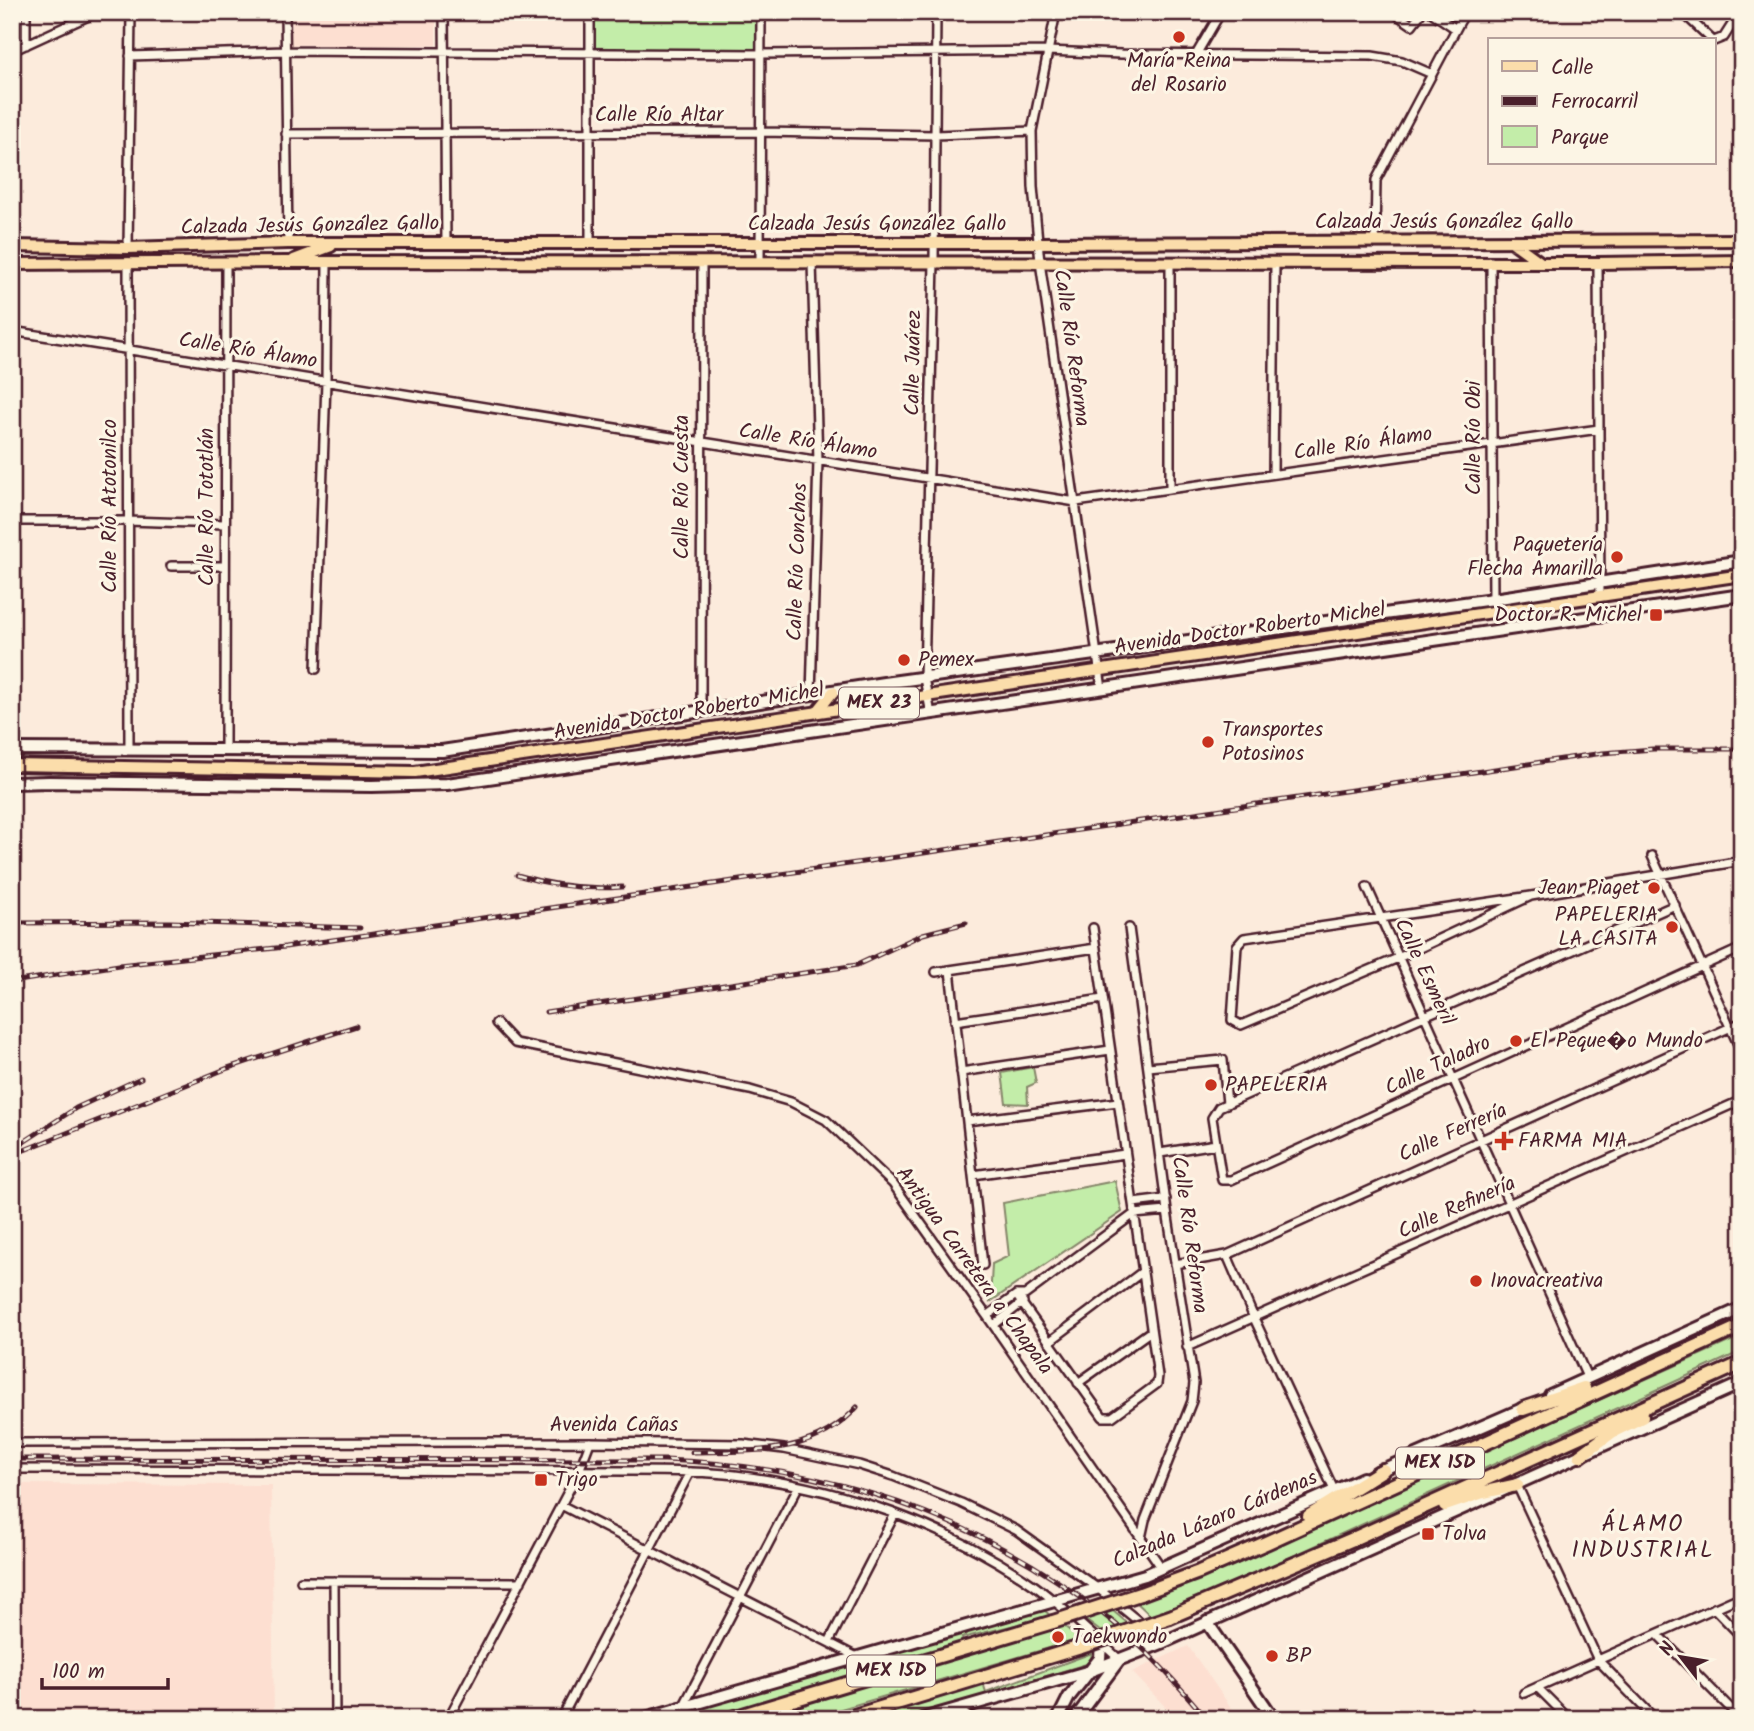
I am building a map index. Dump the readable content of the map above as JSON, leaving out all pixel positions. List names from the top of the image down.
{
  "streets": {
    "highway": ["MEX 15D", "Calzada Lázaro Cárdenas"],
    "main road": ["Calzada Jesús González Gallo", "Avenida Doctor Roberto Michel", "MEX 23"],
    "street": [
      "Calle Río Altar",
      "Calle Río Reforma",
      "Calle Río Álamo",
      "Calle Juárez",
      "Calle Río Obi",
      "Calle Río Cuesta",
      "Calle Río Atotonilco",
      "Calle Río Tototlán",
      "Calle Río Conchos",
      "Calle Esmeril",
      "Calle Taladro",
      "Calle Ferrería",
      "Calle Refinería",
      "Antigua Carretera a Chapala",
      "Avenida Cañas"
    ]
  },
  "crossings": [
    ["Calle Río Altar", "Calle Río Reforma"],
    ["Calle Río Altar", "Calle Juárez"],
    ["Calzada Jesús González Gallo", "Calle Río Reforma"],
    ["Calzada Jesús González Gallo", "Calle Juárez"],
    ["Calzada Jesús González Gallo", "Calle Río Obi"],
    ["Calzada Jesús González Gallo", "Calle Río Cuesta"],
    ["Calzada Jesús González Gallo", "Calle Río Atotonilco"],
    ["Calzada Jesús González Gallo", "Calle Río Tototlán"],
    ["Calzada Jesús González Gallo", "Calle Río Conchos"],
    ["Calle Río Reforma", "Calle Río Álamo"],
    ["Calle Río Reforma", "Avenida Doctor Roberto Michel"],
    ["Calle Río Reforma", "Calle Ferrería"],
    ["Calle Río Reforma", "Calle Refinería"],
    ["Calle Río Reforma", "Antigua Carretera a Chapala"],
    ["Calle Río Álamo", "Calle Juárez"],
    ["Calle Río Álamo", "Calle Río Obi"],
    ["Calle Río Álamo", "Calle Río Cuesta"],
    ["Calle Río Álamo", "Calle Río Atotonilco"],
    ["Calle Río Álamo", "Calle Río Tototlán"],
    ["Calle Río Álamo", "Calle Río Conchos"],
    ["Calle Juárez", "Avenida Doctor Roberto Michel"],
    ["Calle Río Obi", "Avenida Doctor Roberto Michel"],
    ["Calle Río Cuesta", "Avenida Doctor Roberto Michel"],
    ["Calle Río Atotonilco", "Avenida Doctor Roberto Michel"],
    ["Calle Río Tototlán", "Avenida Doctor Roberto Michel"],
    ["Calle Río Conchos", "Avenida Doctor Roberto Michel"],
    ["Calle Esmeril", "Calle Taladro"],
    ["Calle Esmeril", "Calle Ferrería"],
    ["Calle Esmeril", "Calle Refinería"],
    ["Calle Esmeril", "Calzada Lázaro Cárdenas"],
    ["Antigua Carretera a Chapala", "Calzada Lázaro Cárdenas"],
    ["Avenida Cañas", "Calzada Lázaro Cárdenas"]
  ],
  "districts": ["ÁLAMO INDUSTRIAL"],
  "places": {
    "other": [
      "María Reina del Rosario",
      "Paquetería Flecha Amarilla",
      "Pemex",
      "Transportes Potosinos",
      "Jean Piaget",
      "PAPELERIA LA CASITA",
      "El Peque�o Mundo",
      "PAPELERIA",
      "Inovacreativa",
      "Taekwondo",
      "BP"
    ],
    "transit": ["Doctor R. Michel", "Trigo", "Tolva"],
    "health": ["FARMA MIA"]
  },
  "legend": ["Calle", "Ferrocarril", "Parque"],
  "scale_bar": "100 m",
  "north": "top left"
}
